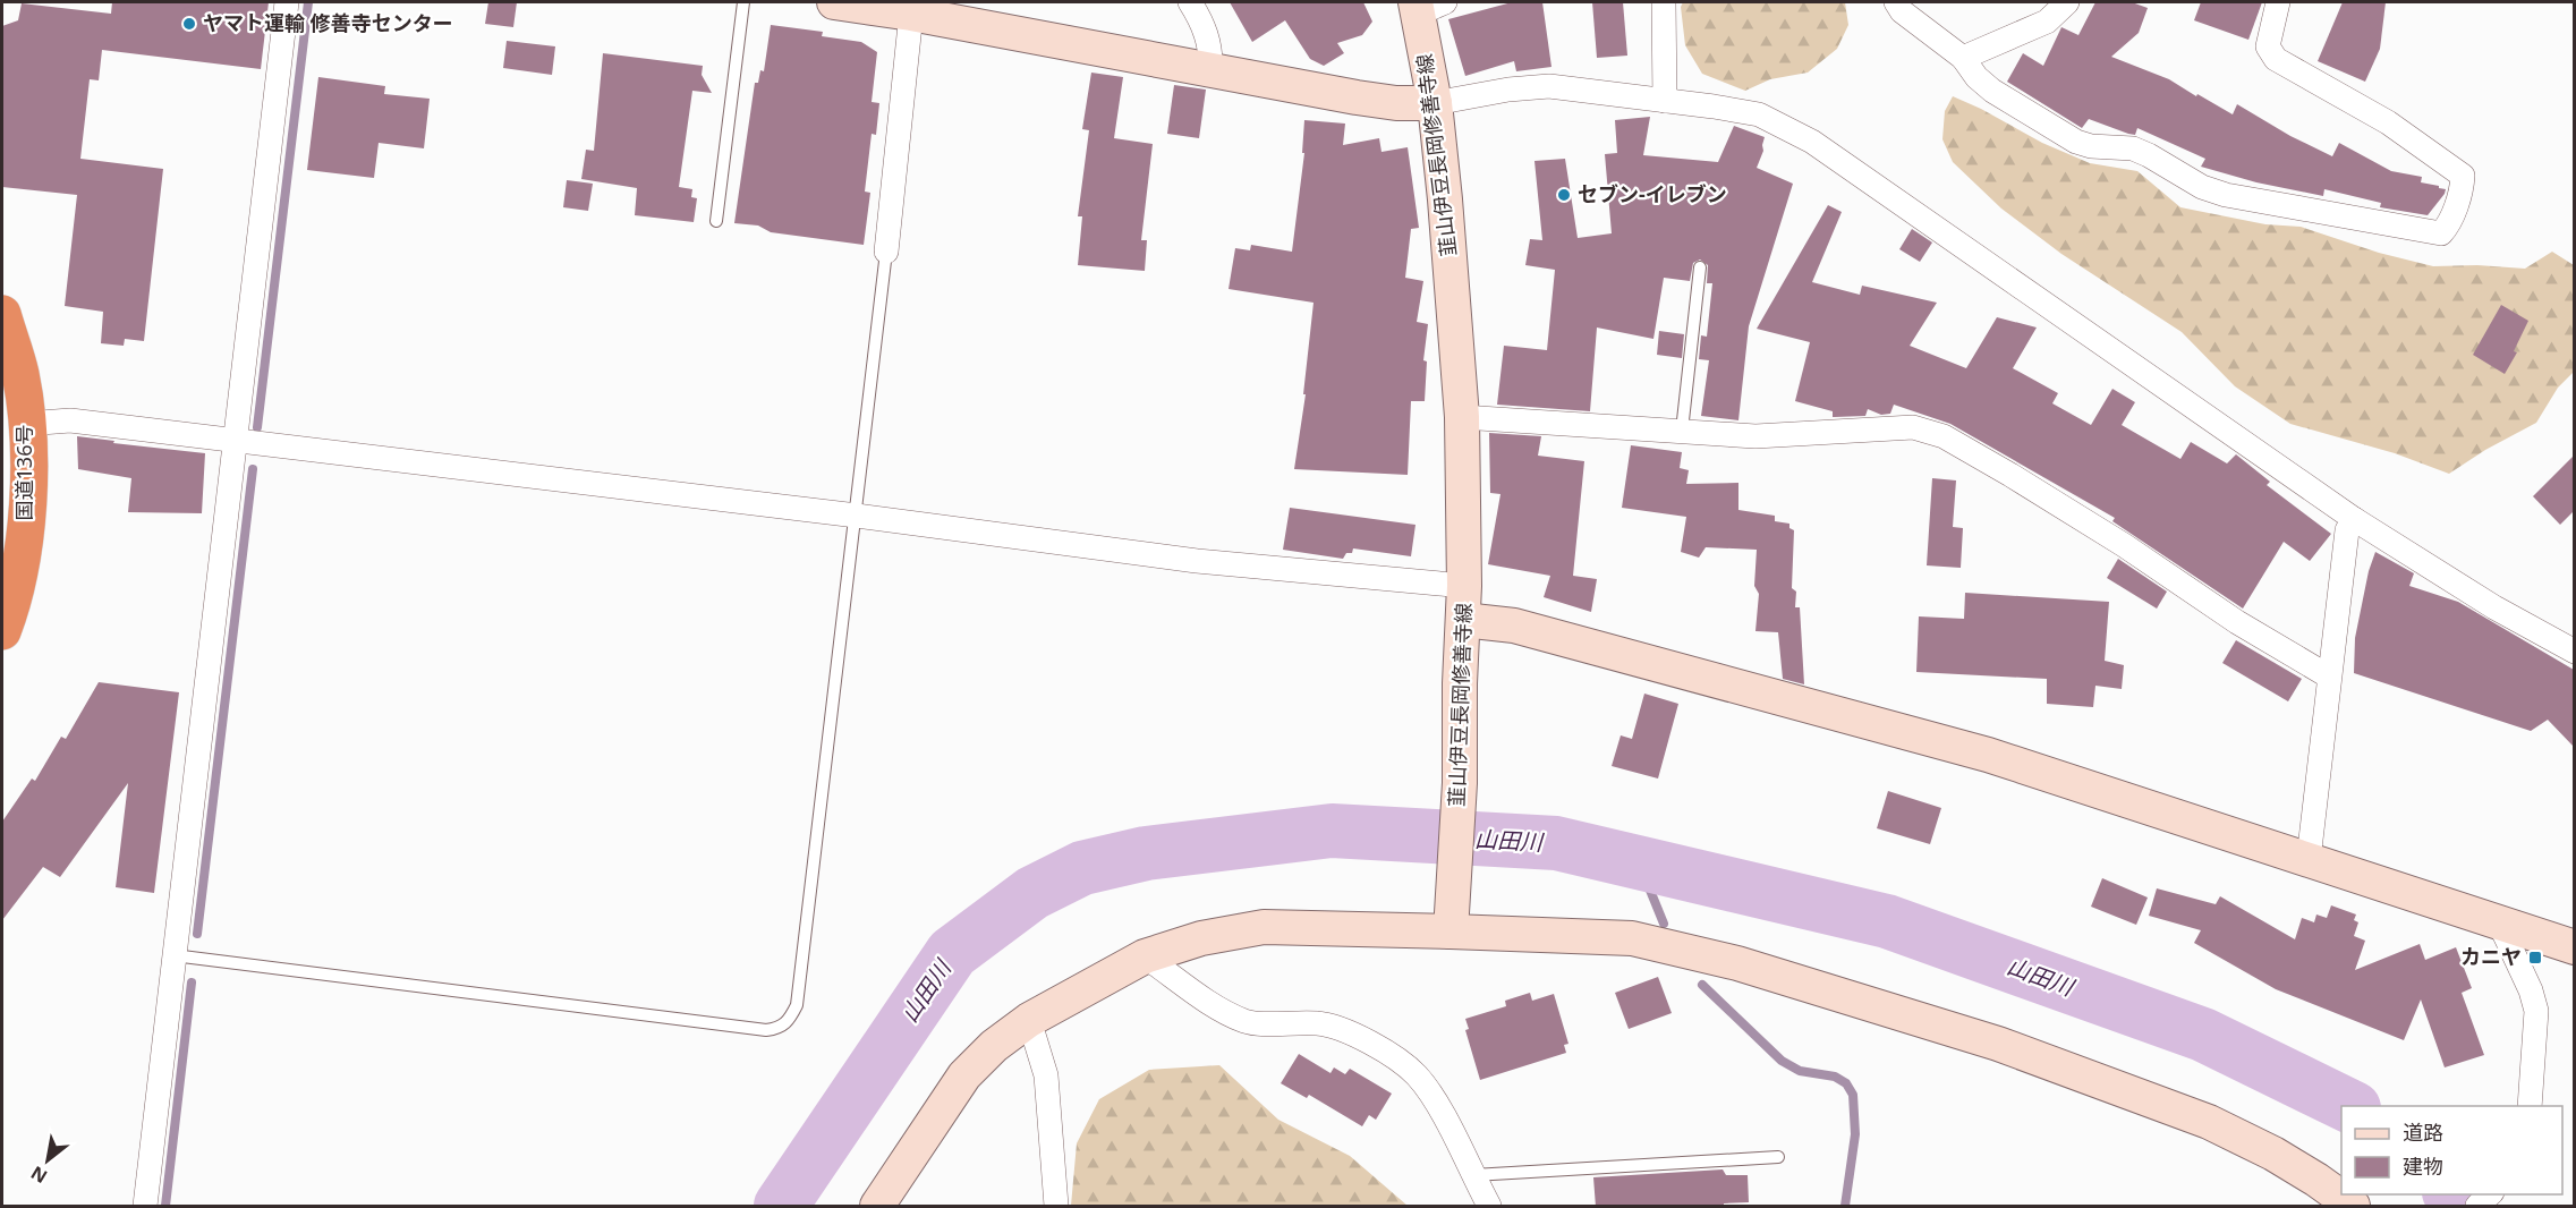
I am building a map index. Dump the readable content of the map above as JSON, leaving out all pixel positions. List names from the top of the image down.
{
  "streets": {
    "highway": ["国道136号"],
    "street": ["韮山伊豆長岡修善寺線"]
  },
  "water": ["山田川"],
  "places": {
    "other": ["ヤマト運輸 修善寺センター", "セブン-イレブン"],
    "transit": ["カニヤ"]
  },
  "legend": ["道路", "建物"],
  "north": "bottom left"
}
